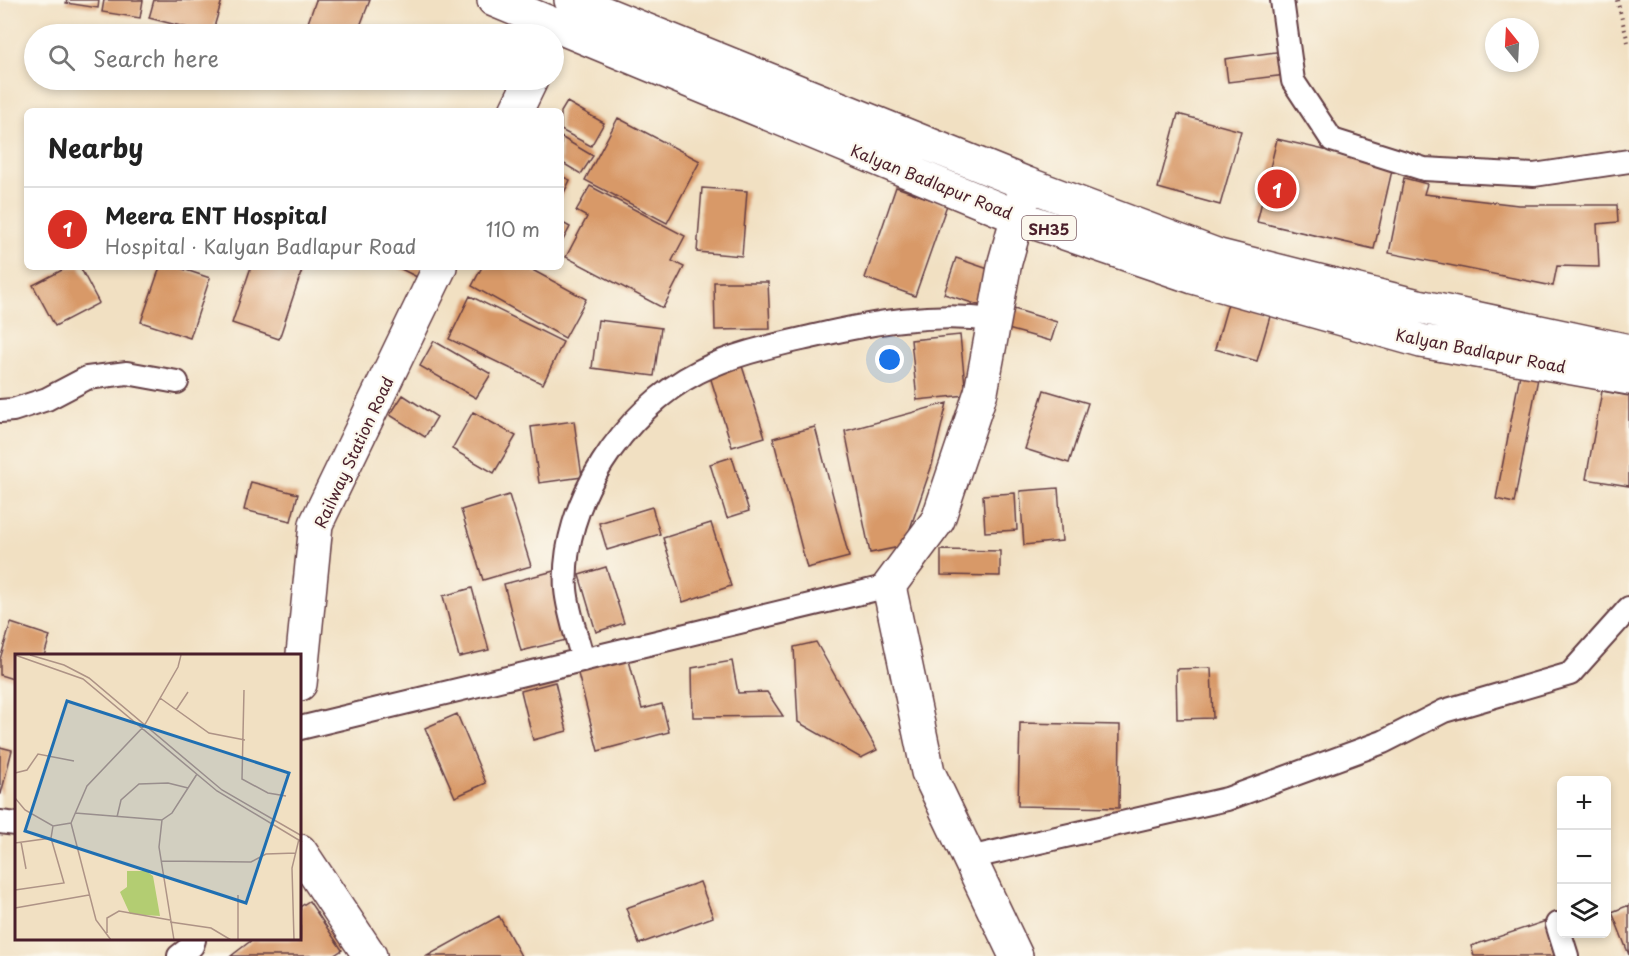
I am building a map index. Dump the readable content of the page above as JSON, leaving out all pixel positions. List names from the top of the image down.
{
  "streets": {
    "main road": ["Kalyan Badlapur Road", "SH35", "Railway Station Road"]
  },
  "north": "top",
  "page": {
    "search": "Search here",
    "heading": "Nearby",
    "pins": "1",
    "list": [
      {
        "mark": "1",
        "name": "Meera ENT Hospital",
        "note": "Hospital · Kalyan Badlapur Road",
        "value": "110 m"
      }
    ],
    "map_buttons": ["+", "−"]
  }
}
